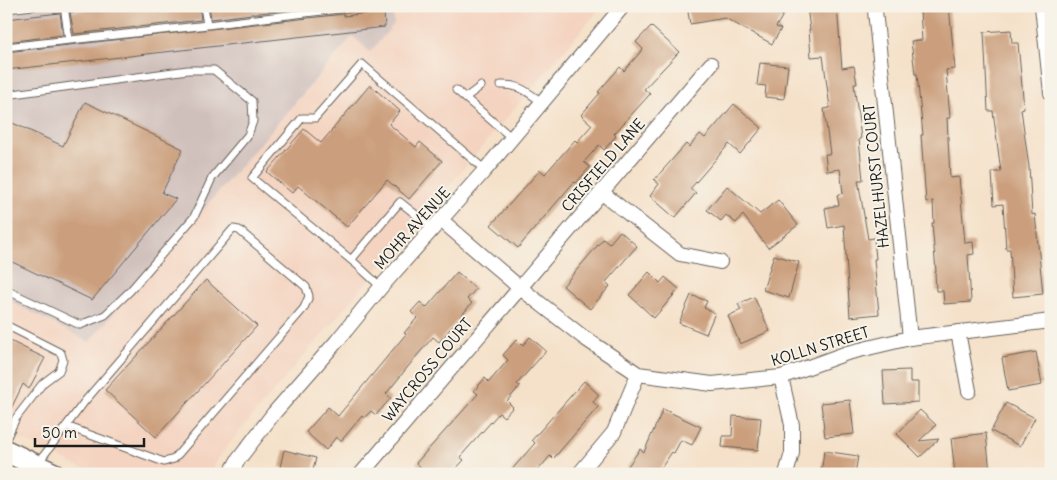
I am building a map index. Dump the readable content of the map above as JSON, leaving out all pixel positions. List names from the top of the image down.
{
  "streets": {
    "street": [
      "CRISFIELD LANE",
      "HAZELHURST COURT",
      "MOHR AVENUE",
      "KOLLN STREET",
      "WAYCROSS COURT"
    ]
  },
  "crossings": [
    ["CRISFIELD LANE", "KOLLN STREET"],
    ["CRISFIELD LANE", "WAYCROSS COURT"],
    ["HAZELHURST COURT", "KOLLN STREET"],
    ["MOHR AVENUE", "KOLLN STREET"],
    ["KOLLN STREET", "WAYCROSS COURT"]
  ],
  "scale_bar": "50 m"
}
